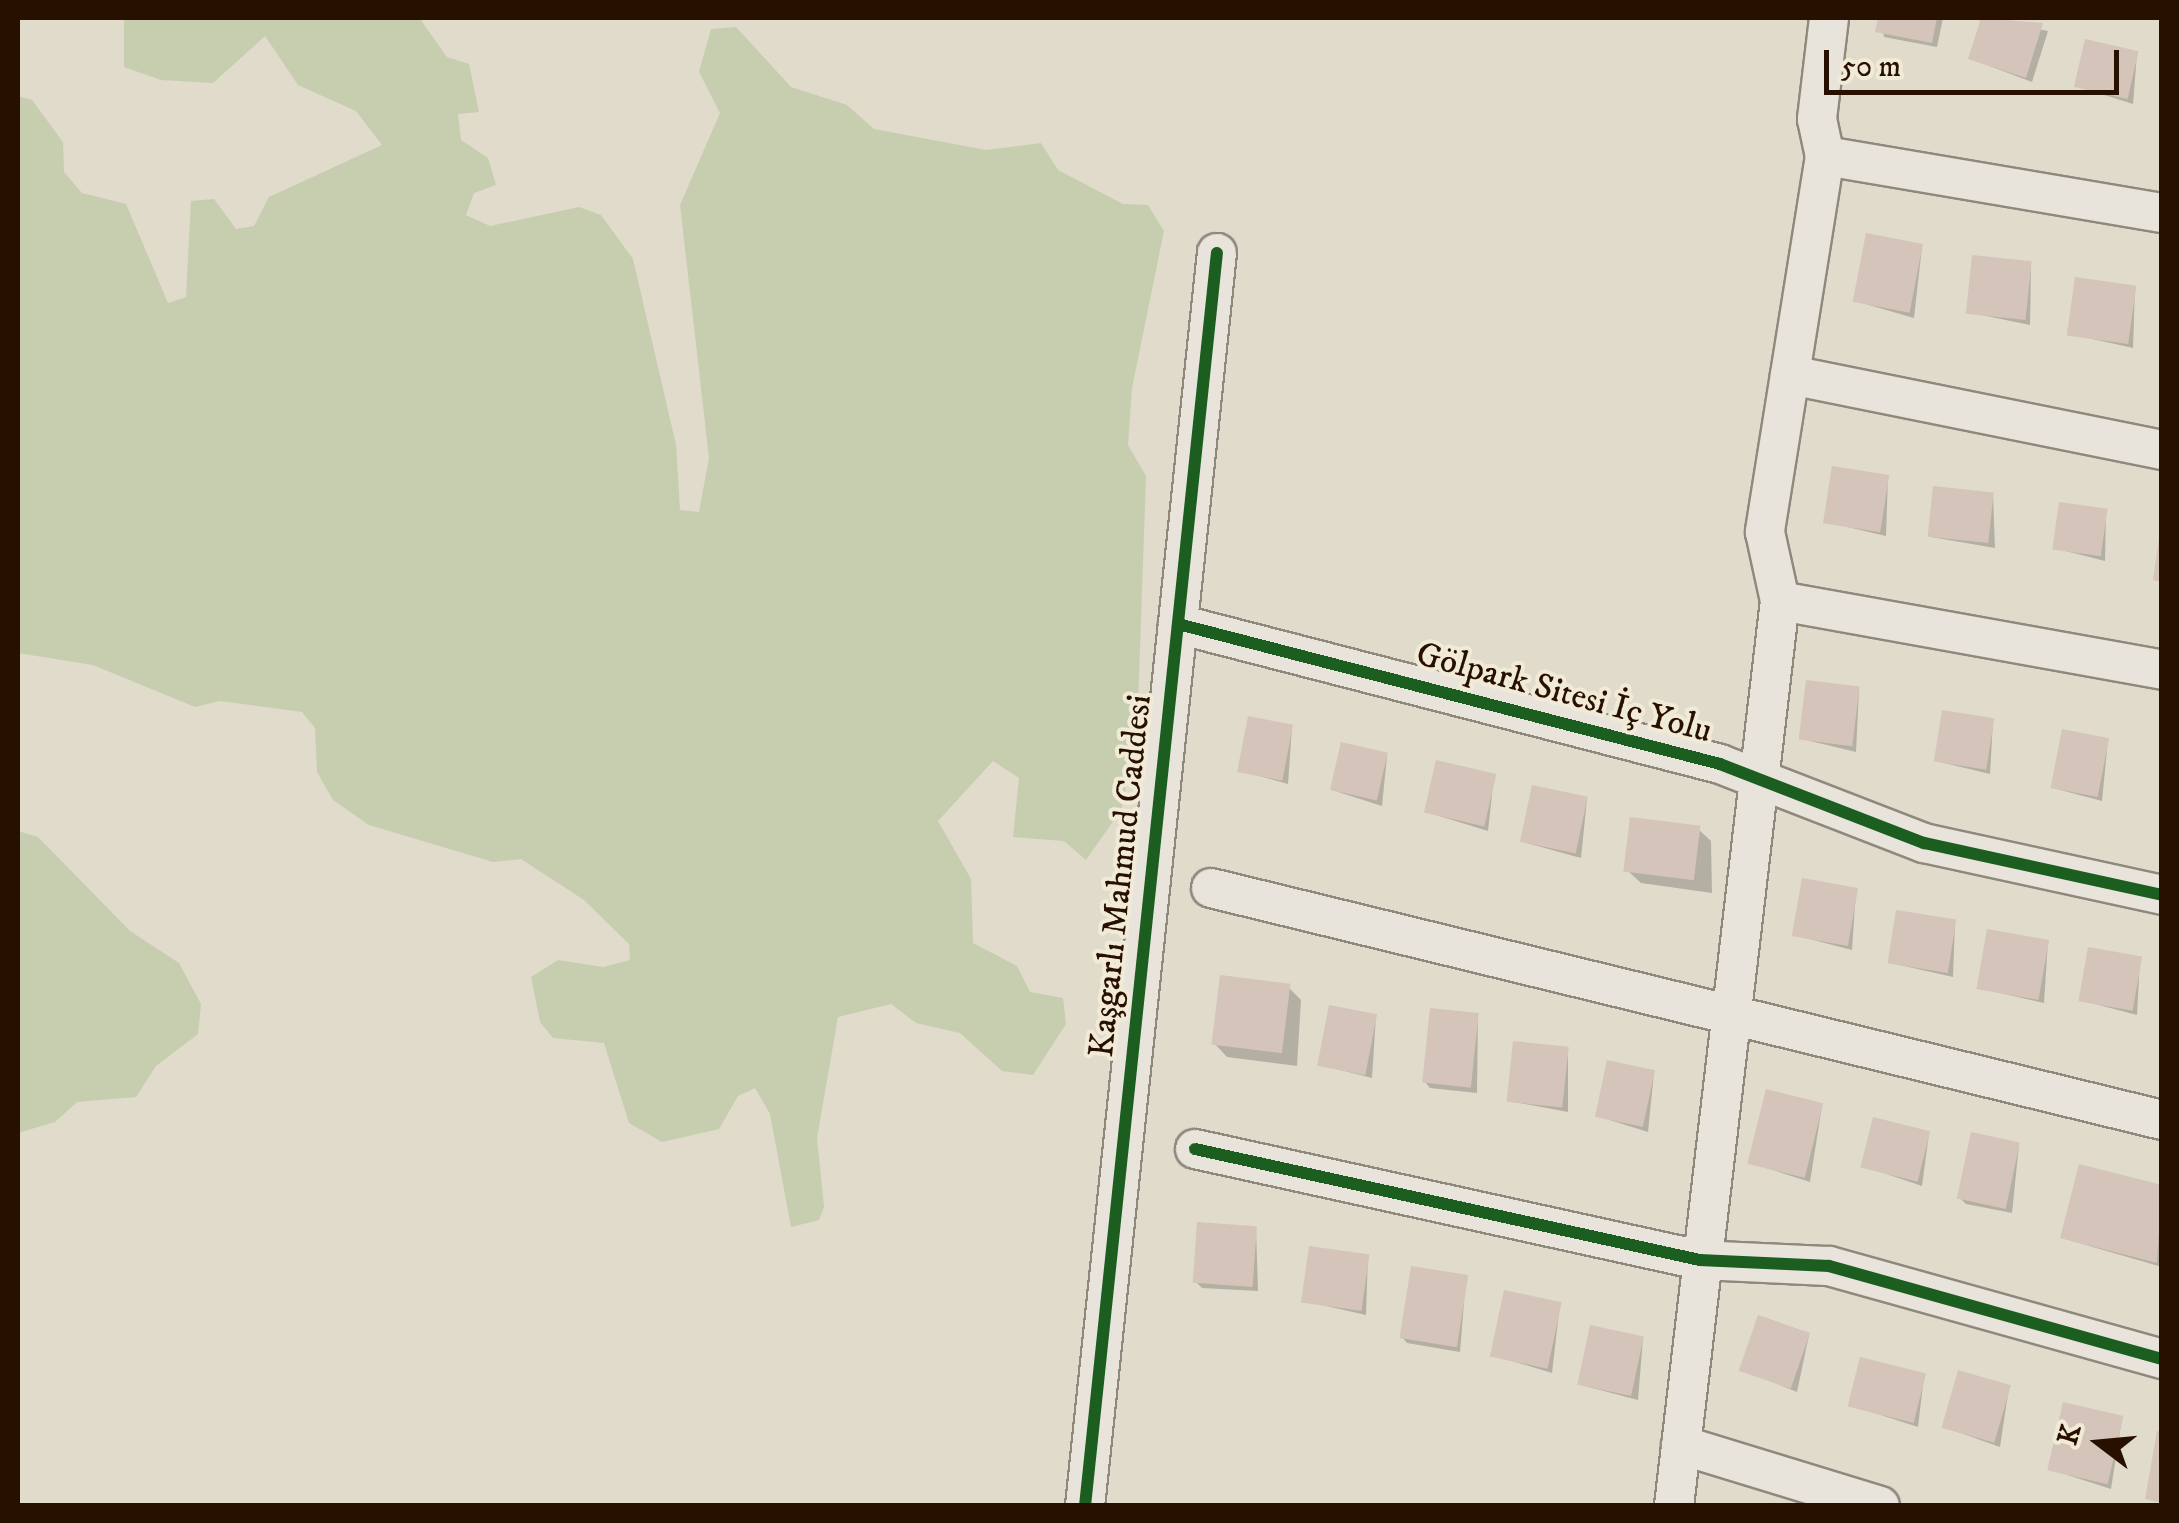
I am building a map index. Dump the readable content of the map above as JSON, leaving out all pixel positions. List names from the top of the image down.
{
  "streets": {
    "street": ["Gölpark Sitesi İç Yolu", "Kaşgarlı Mahmud Caddesi"]
  },
  "crossings": [
    ["Gölpark Sitesi İç Yolu", "Kaşgarlı Mahmud Caddesi"]
  ],
  "scale_bar": "50 m",
  "north": "left"
}
